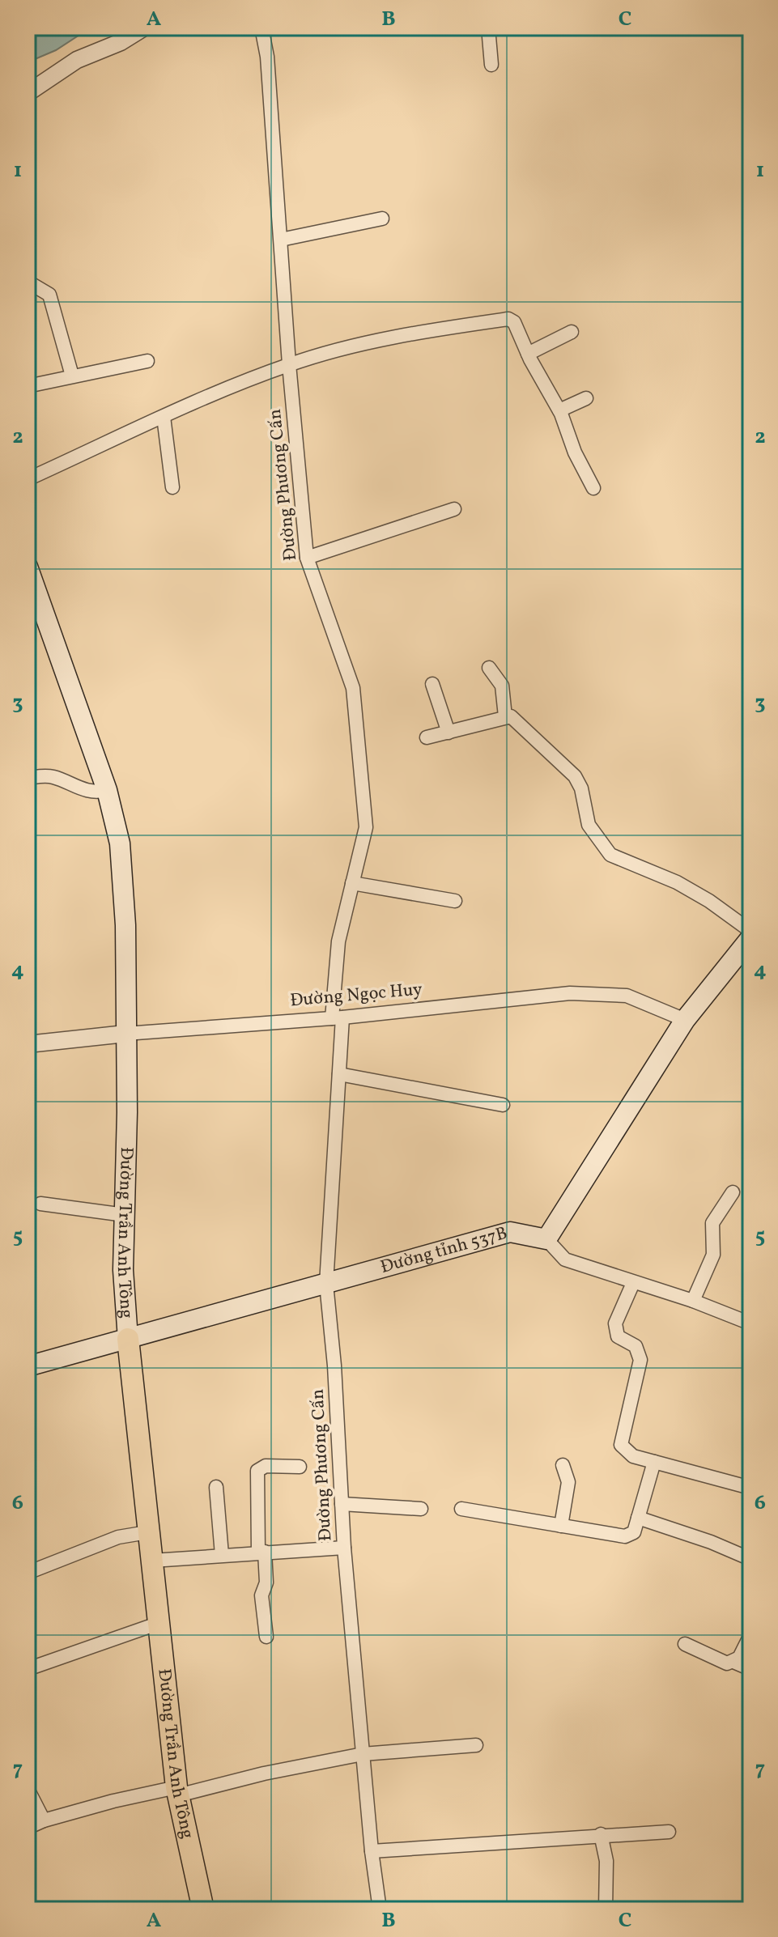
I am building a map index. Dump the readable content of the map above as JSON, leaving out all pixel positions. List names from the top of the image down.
{
  "streets": {
    "main road": ["Đường Trần Anh Tông", "Đường tỉnh 537B"],
    "street": ["Đường Phương Cấn", "Đường Ngọc Huy"]
  },
  "crossings": [
    ["Đường Phương Cấn", "Đường Ngọc Huy"],
    ["Đường Phương Cấn", "Đường tỉnh 537B"],
    ["Đường Ngọc Huy", "Đường Trần Anh Tông"],
    ["Đường Trần Anh Tông", "Đường tỉnh 537B"]
  ],
  "grid": {
    "columns": ["A", "B", "C"],
    "rows": [
      "1",
      "2",
      "3",
      "4",
      "5",
      "6",
      "7"
    ]
  }
}
